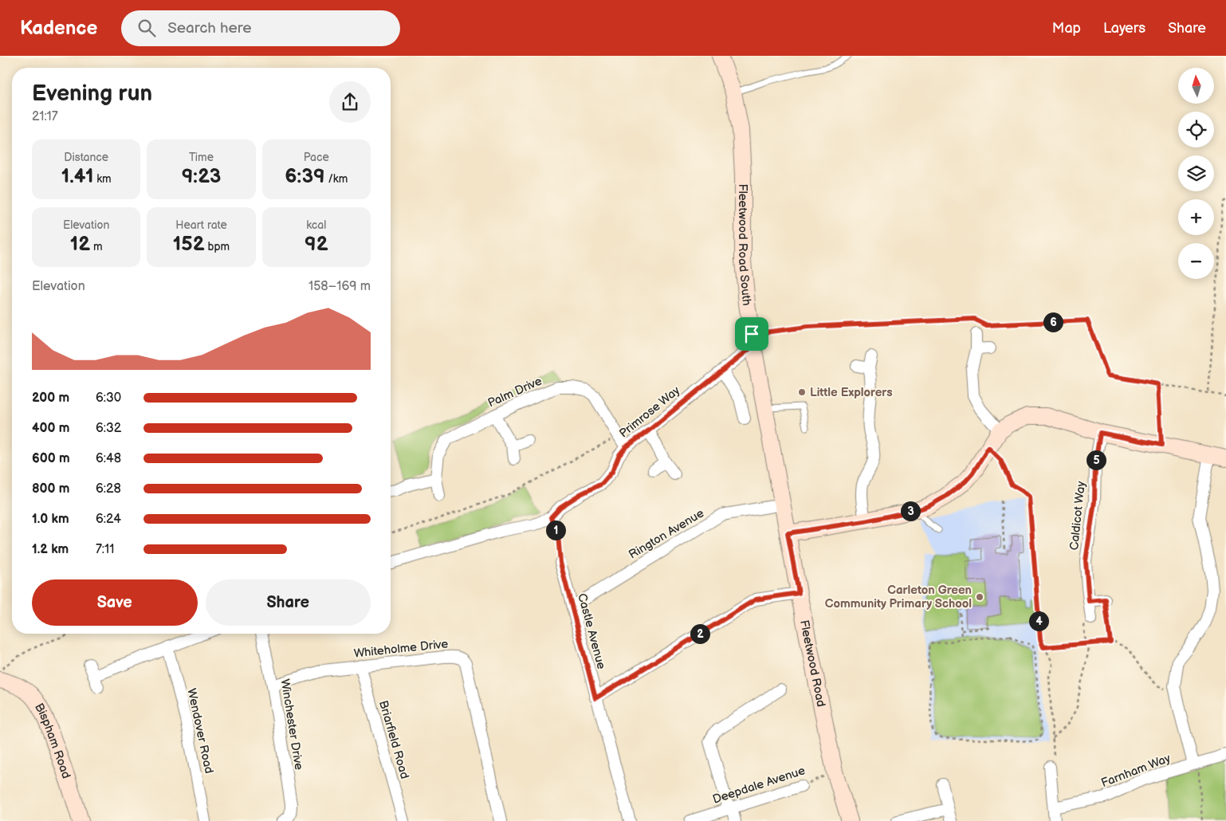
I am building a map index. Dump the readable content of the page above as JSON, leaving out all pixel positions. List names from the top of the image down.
{
  "streets": {
    "main road": ["Fleetwood Road South", "Fleetwood Road", "Bispham Road"],
    "street": [
      "Palm Drive",
      "Primrose Way",
      "Caldicot Way",
      "Rington Avenue",
      "Castle Avenue",
      "Whiteholme Drive",
      "Winchester Drive",
      "Wendover Road",
      "Briarfield Road",
      "Farnham Way",
      "Deepdale Avenue"
    ]
  },
  "crossings": [
    ["Fleetwood Road South", "Primrose Way"],
    ["Fleetwood Road South", "Rington Avenue"],
    ["Fleetwood Road South", "Fleetwood Road"],
    ["Palm Drive", "Primrose Way"],
    ["Rington Avenue", "Castle Avenue"],
    ["Rington Avenue", "Fleetwood Road"],
    ["Whiteholme Drive", "Winchester Drive"],
    ["Whiteholme Drive", "Briarfield Road"],
    ["Fleetwood Road", "Deepdale Avenue"]
  ],
  "places": ["Little Explorers", "Carleton Green Community Primary School"],
  "north": "top",
  "page": {
    "header": "Kadence",
    "search": "Search here",
    "nav": ["Map", "Layers", "Share"],
    "map_buttons": ["+", "−"],
    "heading": ["Evening run", "21:17"],
    "stats": [
      ["Distance", "1.41 km"],
      ["Time", "9:23"],
      ["Pace", "6:39 /km"],
      ["Elevation", "12 m"],
      ["Heart rate", "152 bpm"],
      ["kcal", "92"]
    ],
    "chart": ["Elevation", "158–169 m"],
    "pins": [
      "6",
      "5",
      "3",
      "1",
      "4",
      "2"
    ],
    "list": [
      {
        "name": "200 m",
        "note": "6:30"
      },
      {
        "name": "400 m",
        "note": "6:32"
      },
      {
        "name": "600 m",
        "note": "6:48"
      },
      {
        "name": "800 m",
        "note": "6:28"
      },
      {
        "name": "1.0 km",
        "note": "6:24"
      },
      {
        "name": "1.2 km",
        "note": "7:11"
      }
    ],
    "buttons": ["Save", "Share"]
  }
}
